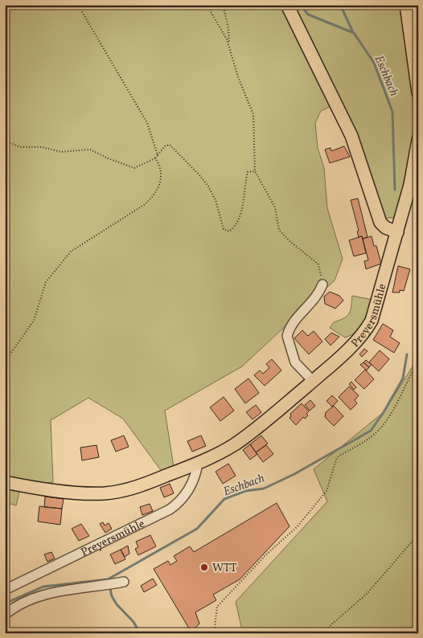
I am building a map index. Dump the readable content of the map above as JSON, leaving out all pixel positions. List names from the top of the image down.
{
  "streets": {
    "main road": ["Preyersmühle"]
  },
  "water": ["Eschbach"],
  "places": ["WTT"]
}
